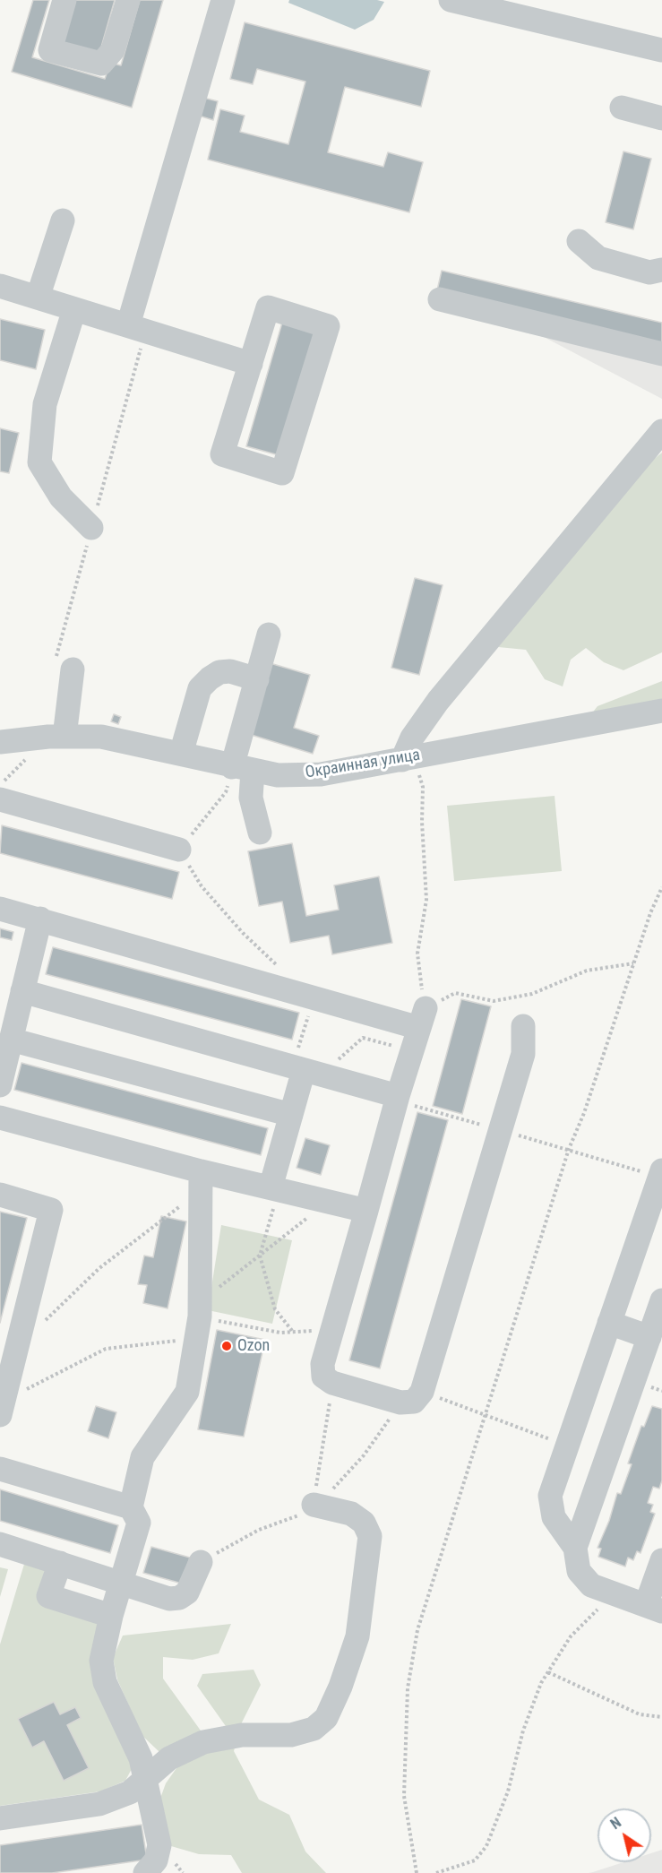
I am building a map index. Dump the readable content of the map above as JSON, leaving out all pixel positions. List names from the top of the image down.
{
  "streets": {
    "street": ["Окраинная улица"]
  },
  "places": ["Ozon"],
  "north": "top left"
}
